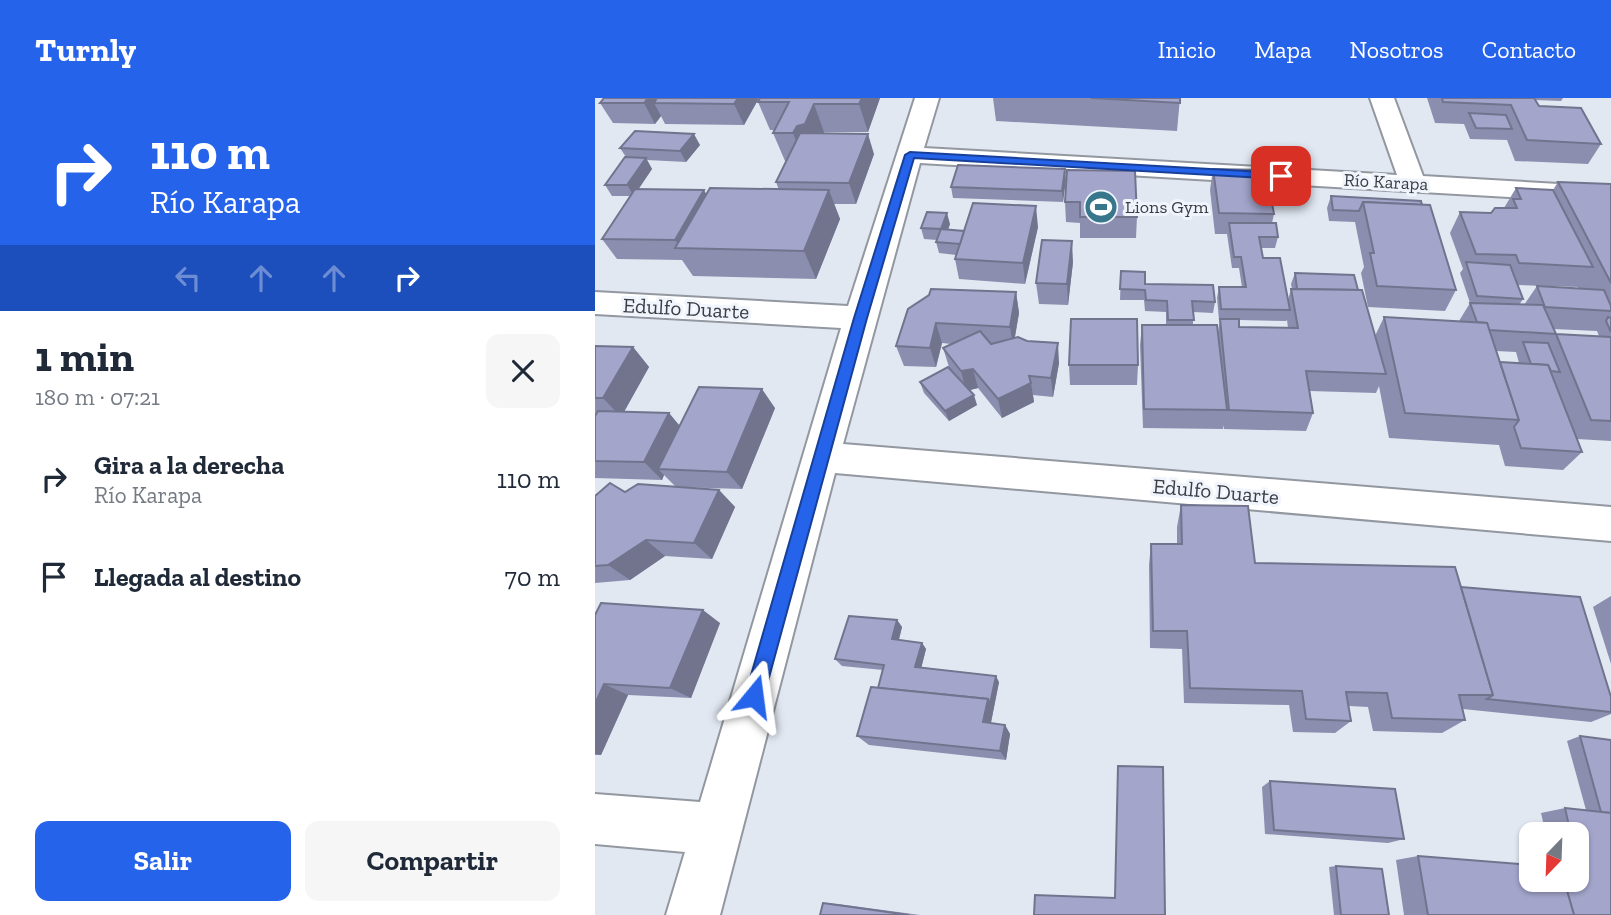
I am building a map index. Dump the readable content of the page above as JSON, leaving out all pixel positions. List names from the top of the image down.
{
  "streets": {
    "street": ["Río Karapa", "Edulfo Duarte"]
  },
  "places": {
    "sports": ["Lions Gym"]
  },
  "north": "bottom left",
  "page": {
    "header": "Turnly",
    "nav": [
      "Inicio",
      "Mapa",
      "Nosotros",
      "Contacto"
    ],
    "turn": ["110 m", "Río Karapa"],
    "heading": ["1 min", "180 m · 07:21"],
    "list": [
      {
        "name": "Gira a la derecha",
        "note": "Río Karapa",
        "value": "110 m"
      },
      {
        "name": "Llegada al destino",
        "value": "70 m"
      }
    ],
    "buttons": ["Salir", "Compartir"]
  }
}
